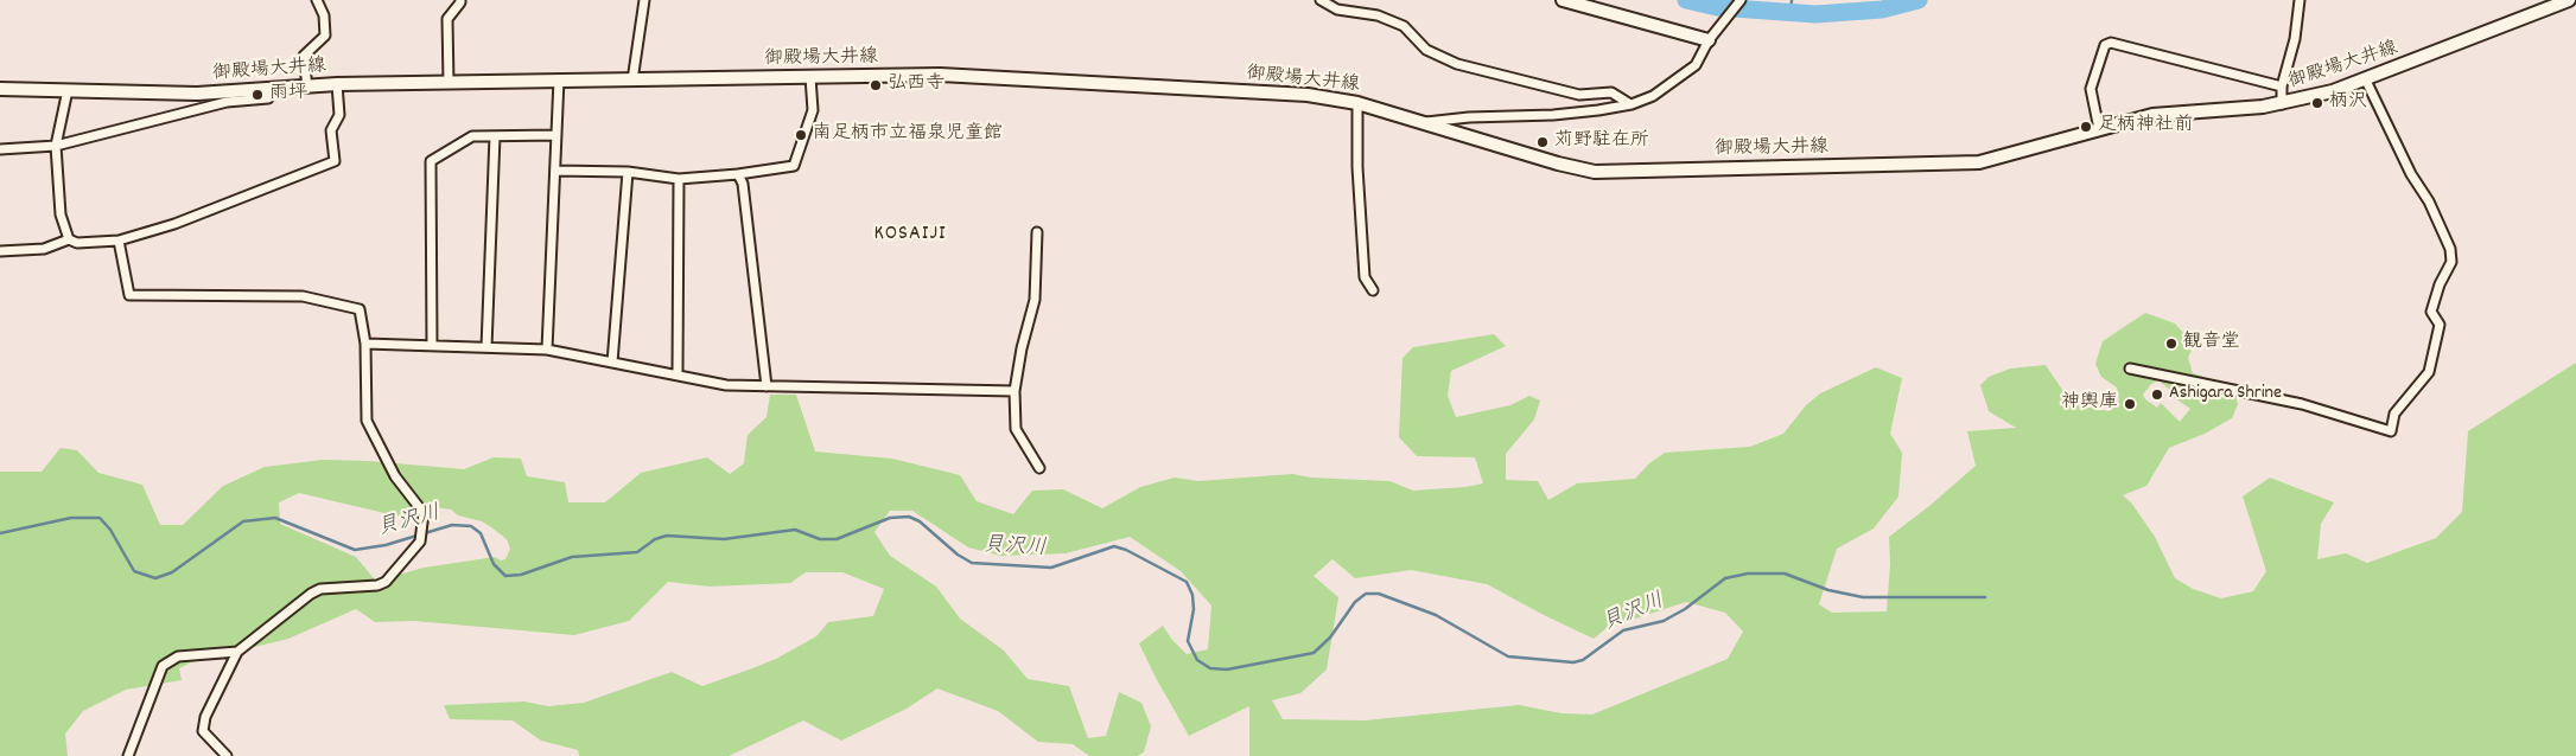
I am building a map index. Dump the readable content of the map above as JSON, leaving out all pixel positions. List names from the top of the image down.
{
  "streets": {
    "main road": ["御殿場大井線"]
  },
  "districts": ["KOSAIJI"],
  "water": ["貝沢川"],
  "places": [
    "弘西寺",
    "雨坪",
    "柄沢",
    "足柄神社前",
    "南足柄市立福泉児童館",
    "苅野駐在所",
    "観音堂",
    "Ashigara Shrine",
    "神輿庫"
  ]
}
